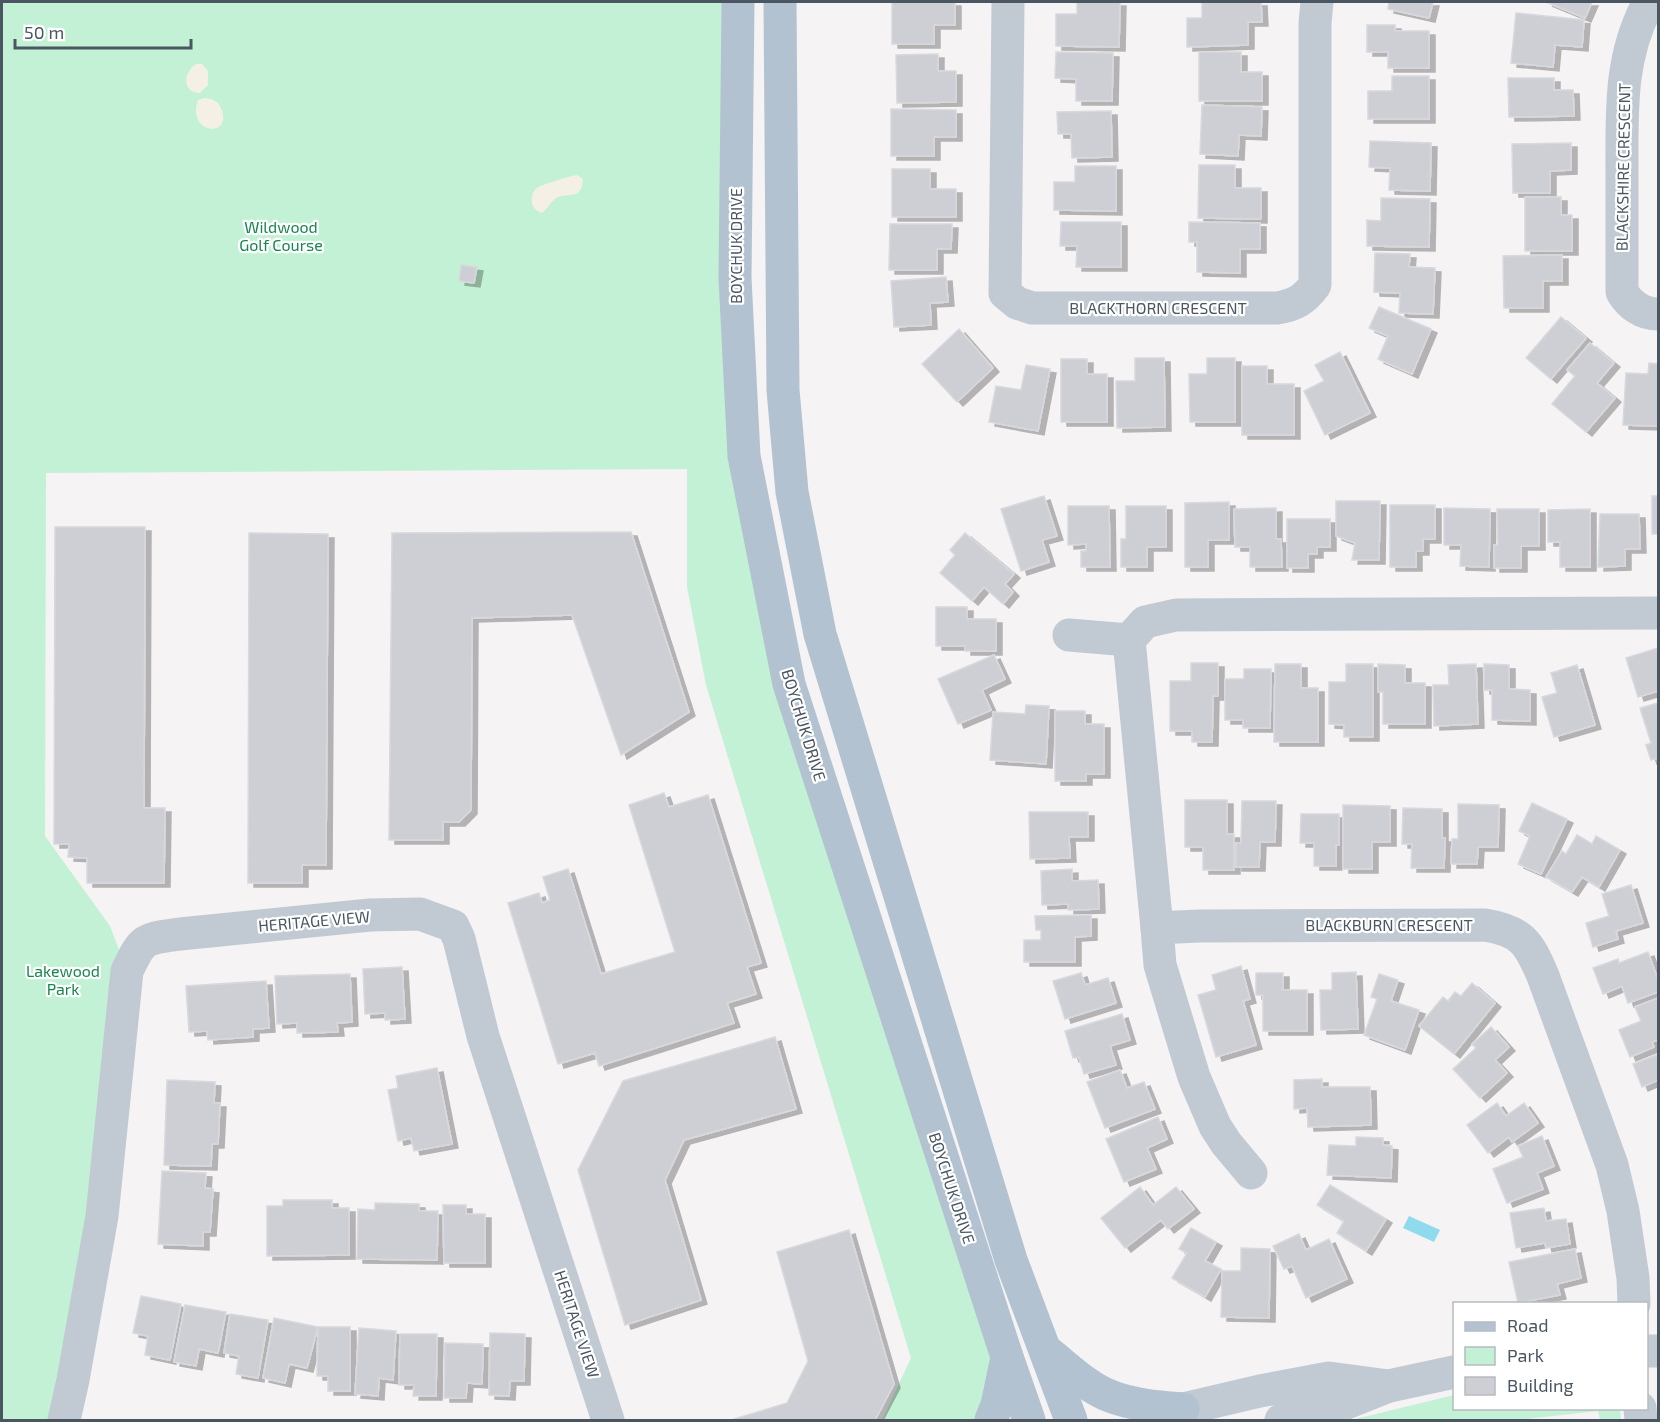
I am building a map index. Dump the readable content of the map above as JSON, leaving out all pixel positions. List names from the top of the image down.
{
  "streets": {
    "main road": ["BOYCHUK DRIVE"],
    "street": [
      "BLACKSHIRE CRESCENT",
      "BLACKTHORN CRESCENT",
      "HERITAGE VIEW",
      "BLACKBURN CRESCENT"
    ]
  },
  "parks": ["Wildwood Golf Course", "Lakewood Park"],
  "legend": ["Road", "Park", "Building"],
  "scale_bar": "50 m"
}
